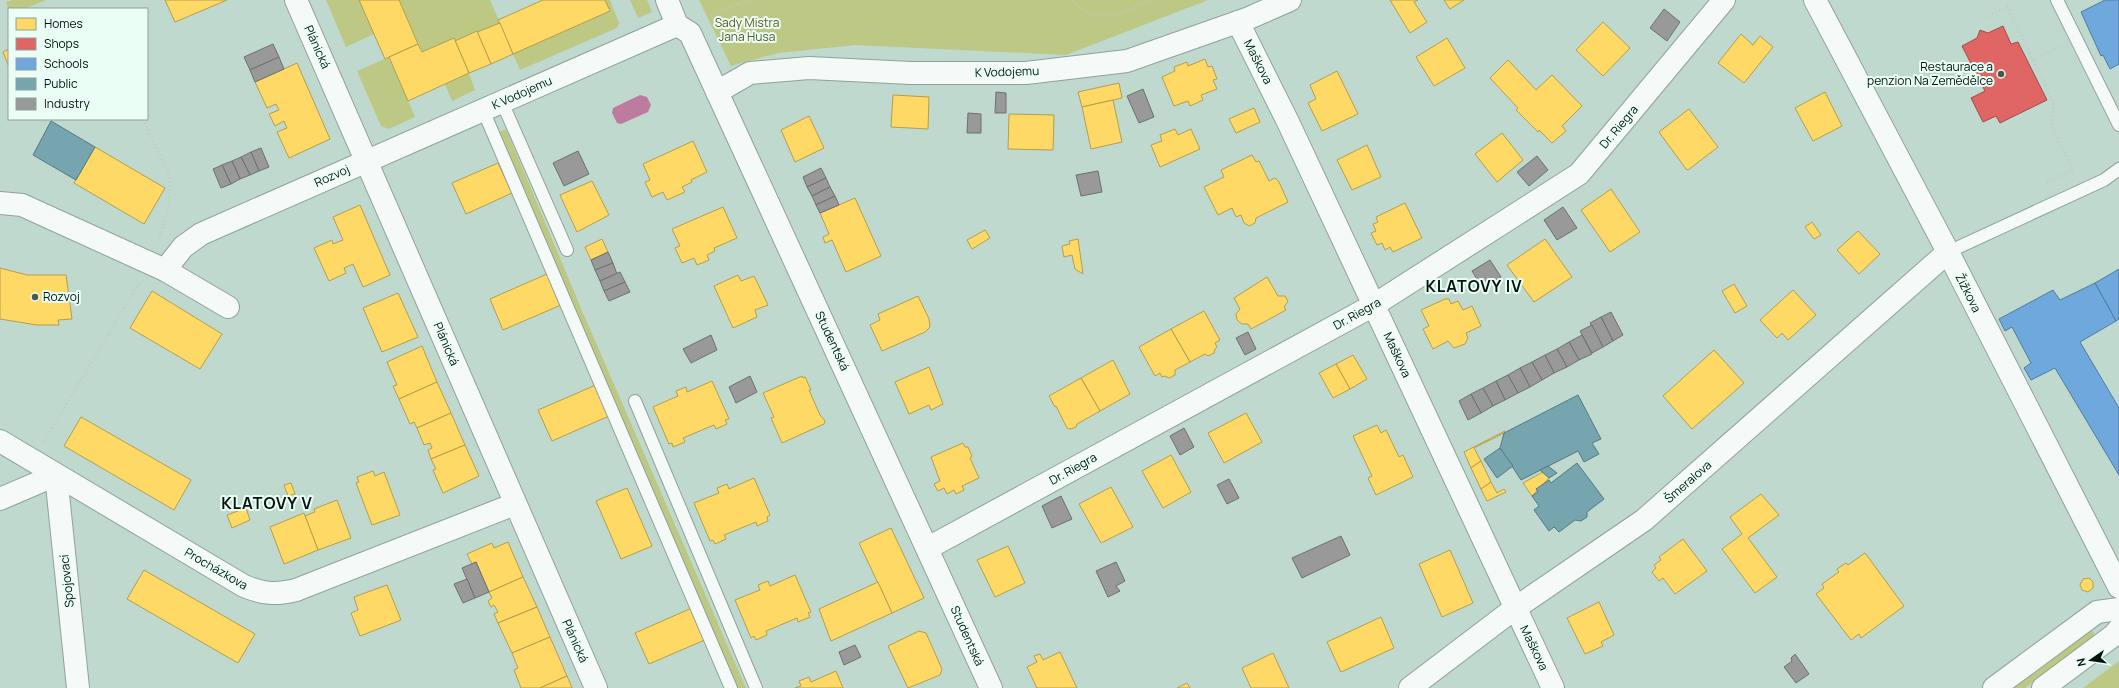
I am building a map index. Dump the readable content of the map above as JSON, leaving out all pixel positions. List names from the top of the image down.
{
  "streets": {
    "street": [
      "Plánická",
      "Maškova",
      "K Vodojemu",
      "Dr. Riegra",
      "Rozvoj",
      "Žižkova",
      "Studentská",
      "Šmeralova",
      "Procházkova",
      "Spojovací"
    ]
  },
  "crossings": [
    ["Plánická", "K Vodojemu"],
    ["Plánická", "Rozvoj"],
    ["Plánická", "Procházkova"],
    ["Maškova", "K Vodojemu"],
    ["Maškova", "Dr. Riegra"],
    ["Maškova", "Šmeralova"],
    ["K Vodojemu", "Rozvoj"],
    ["K Vodojemu", "Studentská"],
    ["Dr. Riegra", "Studentská"],
    ["Žižkova", "Šmeralova"],
    ["Procházkova", "Spojovací"]
  ],
  "districts": ["KLATOVY IV", "KLATOVY V"],
  "parks": ["Sady Mistra Jana Husa"],
  "places": ["Restaurace a penzion Na Zemědělce", "Rozvoj"],
  "legend": [
    "Homes",
    "Shops",
    "Schools",
    "Public",
    "Industry"
  ],
  "north": "left"
}
